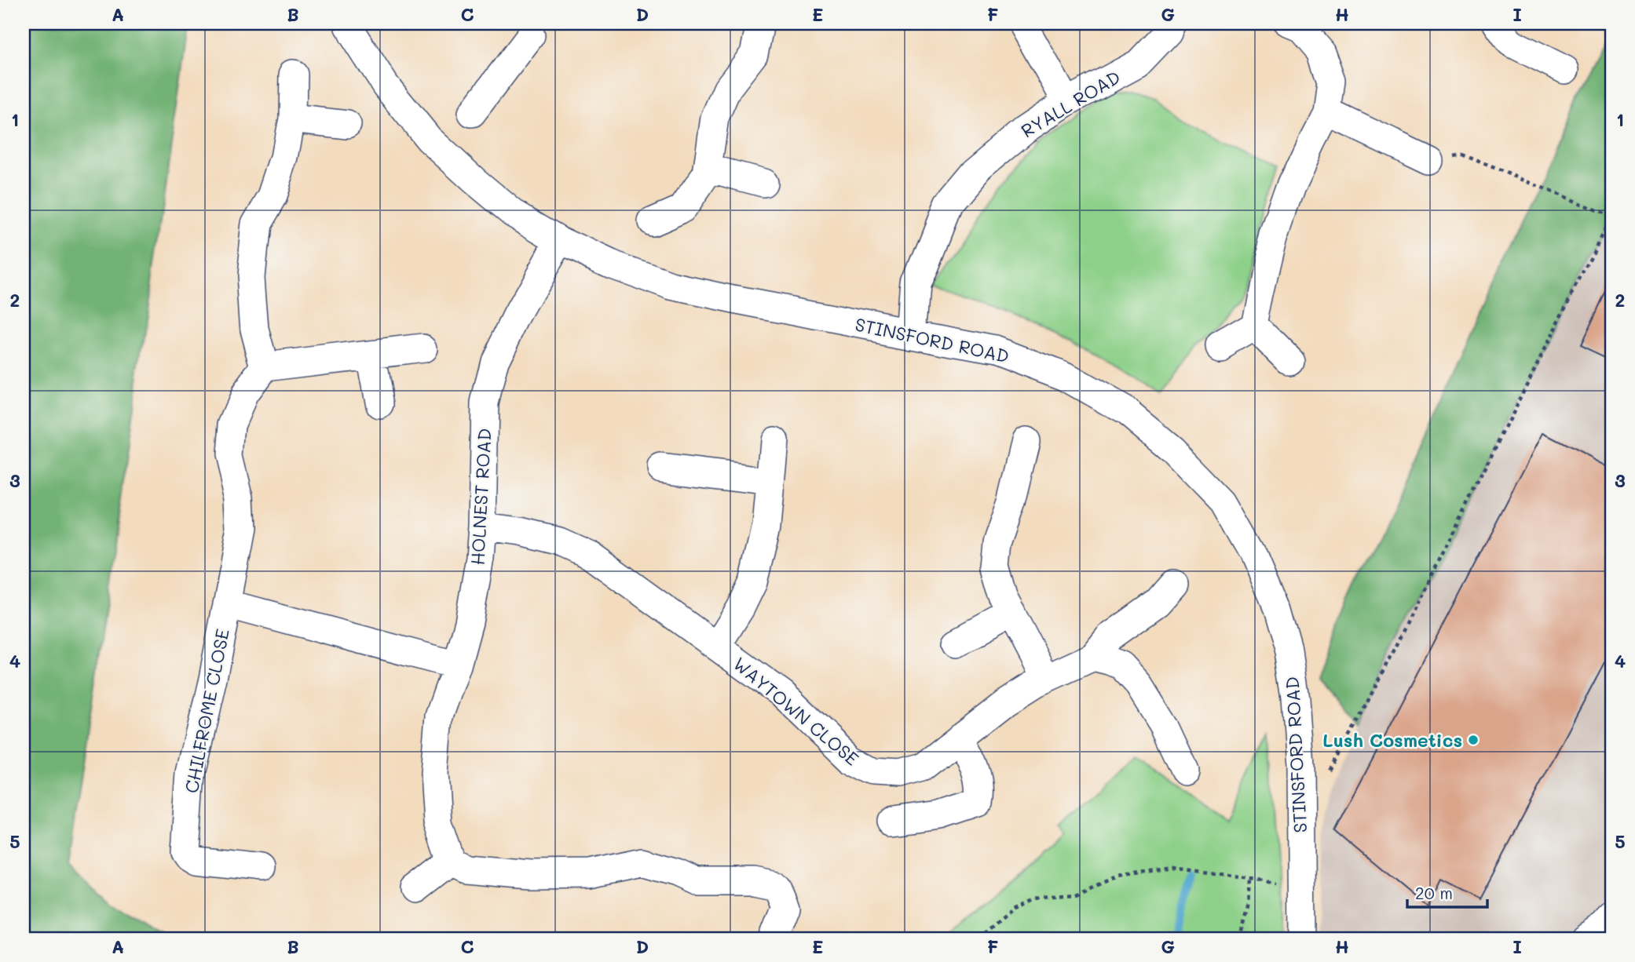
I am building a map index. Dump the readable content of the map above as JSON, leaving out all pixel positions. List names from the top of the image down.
{
  "streets": {
    "street": [
      "RYALL ROAD",
      "STINSFORD ROAD",
      "HOLNEST ROAD",
      "CHILFROME CLOSE",
      "WAYTOWN CLOSE"
    ]
  },
  "crossings": [
    ["RYALL ROAD", "STINSFORD ROAD"],
    ["STINSFORD ROAD", "HOLNEST ROAD"],
    ["HOLNEST ROAD", "CHILFROME CLOSE"],
    ["HOLNEST ROAD", "WAYTOWN CLOSE"]
  ],
  "places": ["Lush Cosmetics"],
  "scale_bar": "20 m",
  "grid": {
    "columns": [
      "A",
      "B",
      "C",
      "D",
      "E",
      "F",
      "G",
      "H",
      "I"
    ],
    "rows": [
      "1",
      "2",
      "3",
      "4",
      "5"
    ]
  }
}
